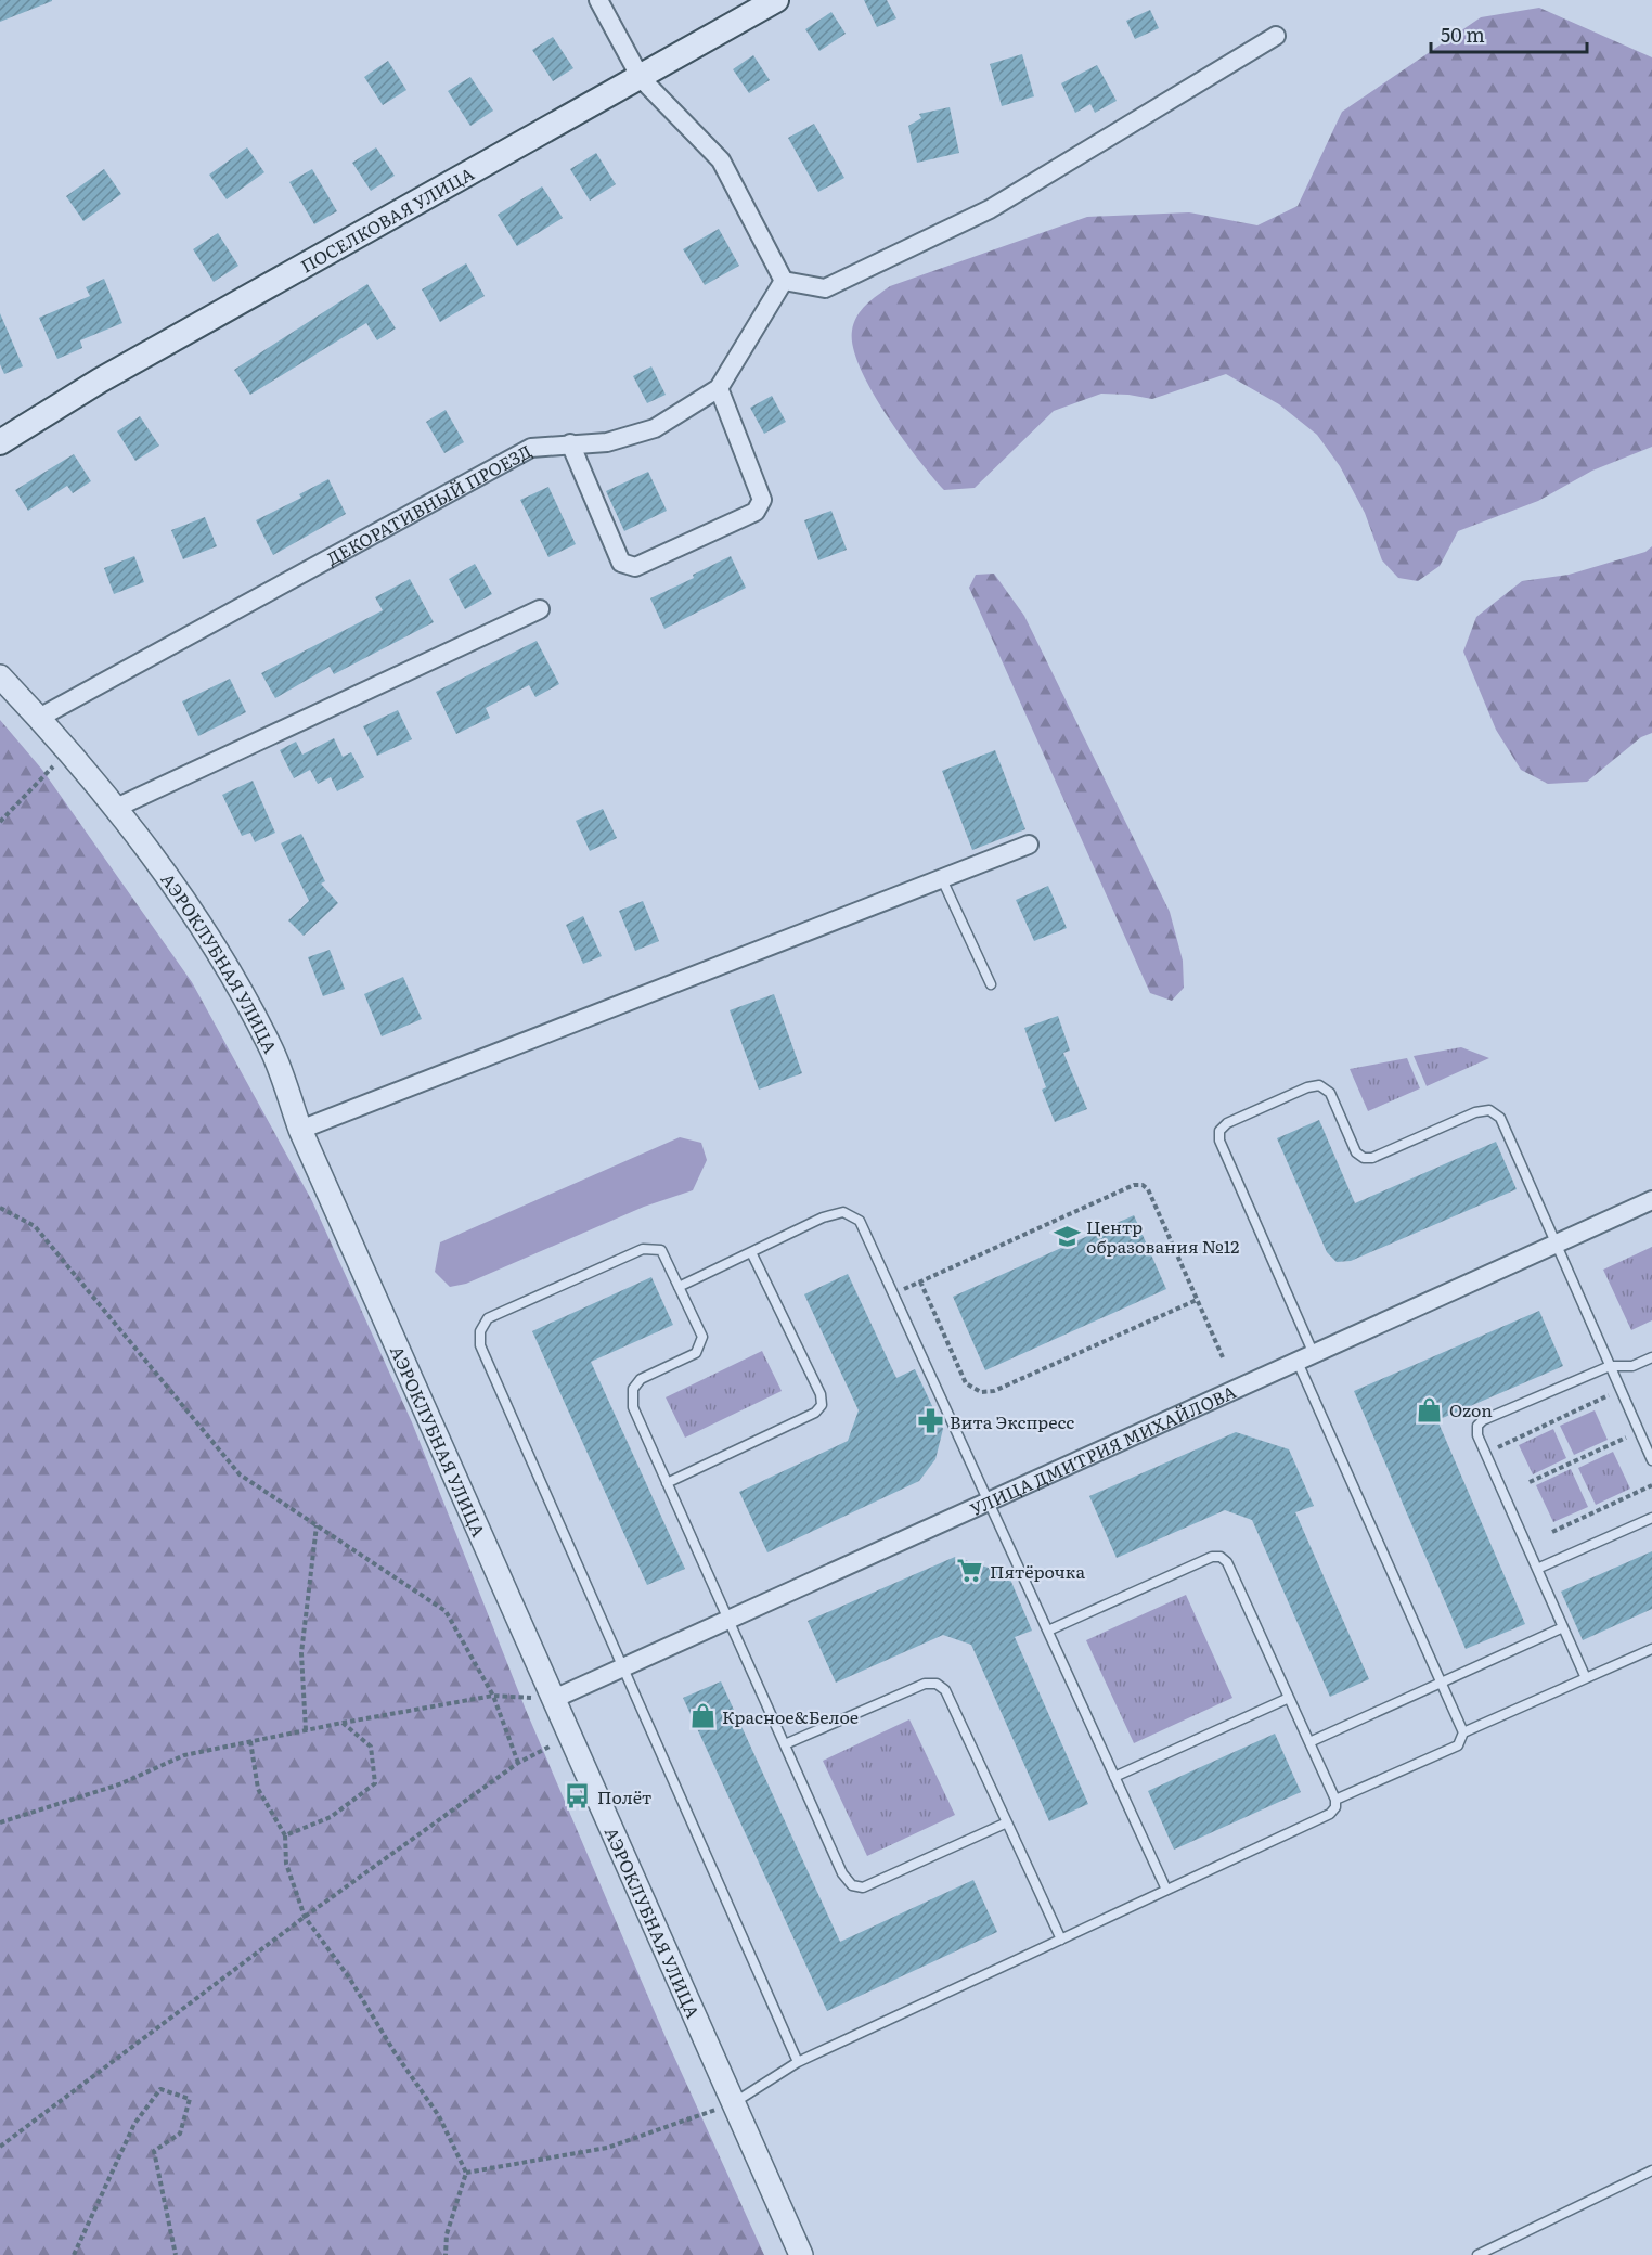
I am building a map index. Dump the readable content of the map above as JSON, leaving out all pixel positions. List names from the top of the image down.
{
  "streets": {
    "main road": ["ПОСЕЛКОВАЯ УЛИЦА"],
    "street": ["ДЕКОРАТИВНЫЙ ПРОЕЗД", "АЭРОКЛУБНАЯ УЛИЦА", "УЛИЦА ДМИТРИЯ МИХАЙЛОВА"]
  },
  "crossings": [
    ["ДЕКОРАТИВНЫЙ ПРОЕЗД", "АЭРОКЛУБНАЯ УЛИЦА"],
    ["АЭРОКЛУБНАЯ УЛИЦА", "УЛИЦА ДМИТРИЯ МИХАЙЛОВА"]
  ],
  "places": {
    "school or university": ["Центр образования №12"],
    "shop": ["Ozon", "Красное&Белое"],
    "pharmacy": ["Вита Экспресс"],
    "supermarket": ["Пятёрочка"],
    "bus stop": ["Полёт"]
  },
  "scale_bar": "50 m"
}
